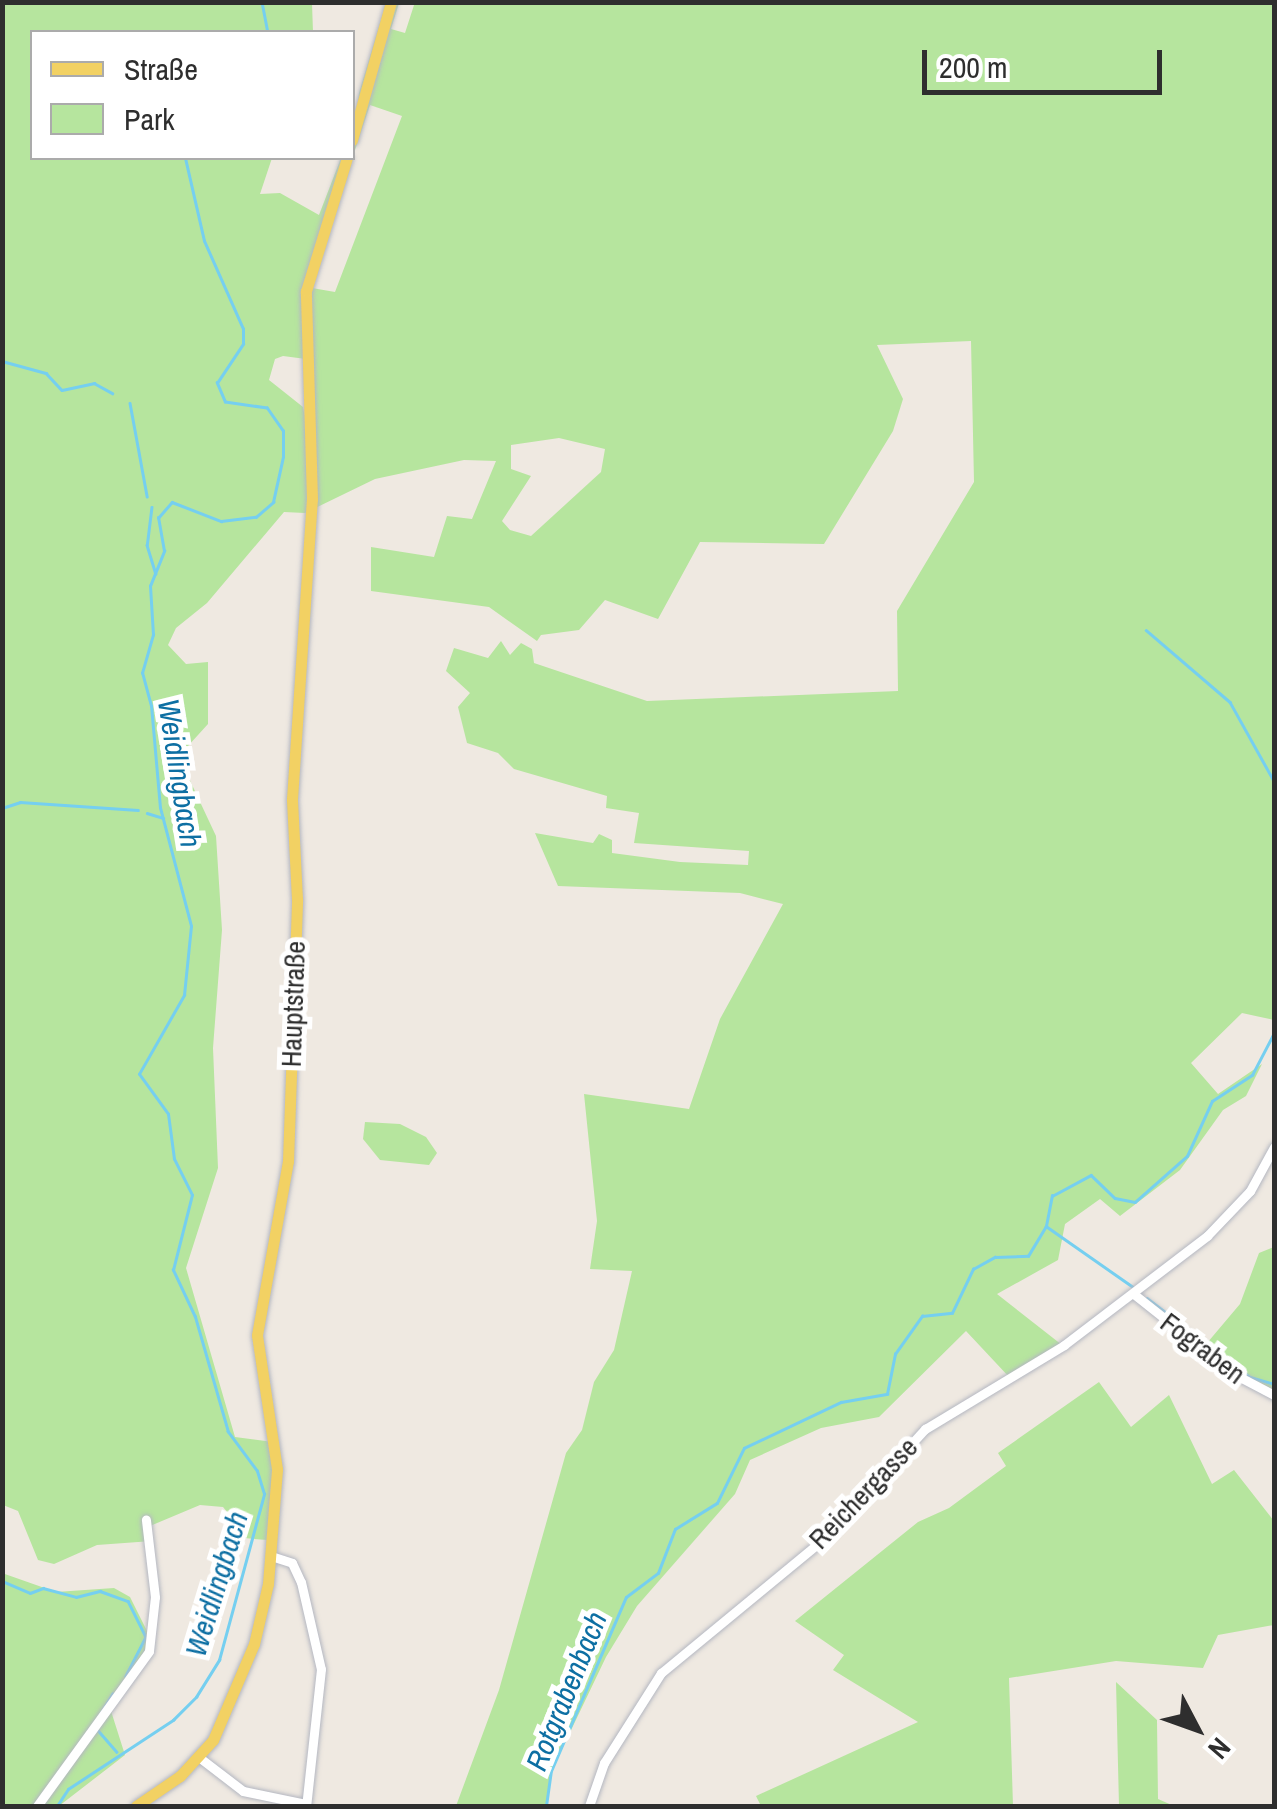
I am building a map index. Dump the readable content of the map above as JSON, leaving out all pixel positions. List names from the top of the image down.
{
  "streets": {
    "main road": ["Hauptstraße"],
    "street": ["Fograben", "Reichergasse"]
  },
  "crossings": [
    ["Fograben", "Reichergasse"]
  ],
  "water": ["Weidlingbach", "Rotgrabenbach"],
  "legend": ["Straße", "Park"],
  "scale_bar": "200 m",
  "north": "bottom right"
}
